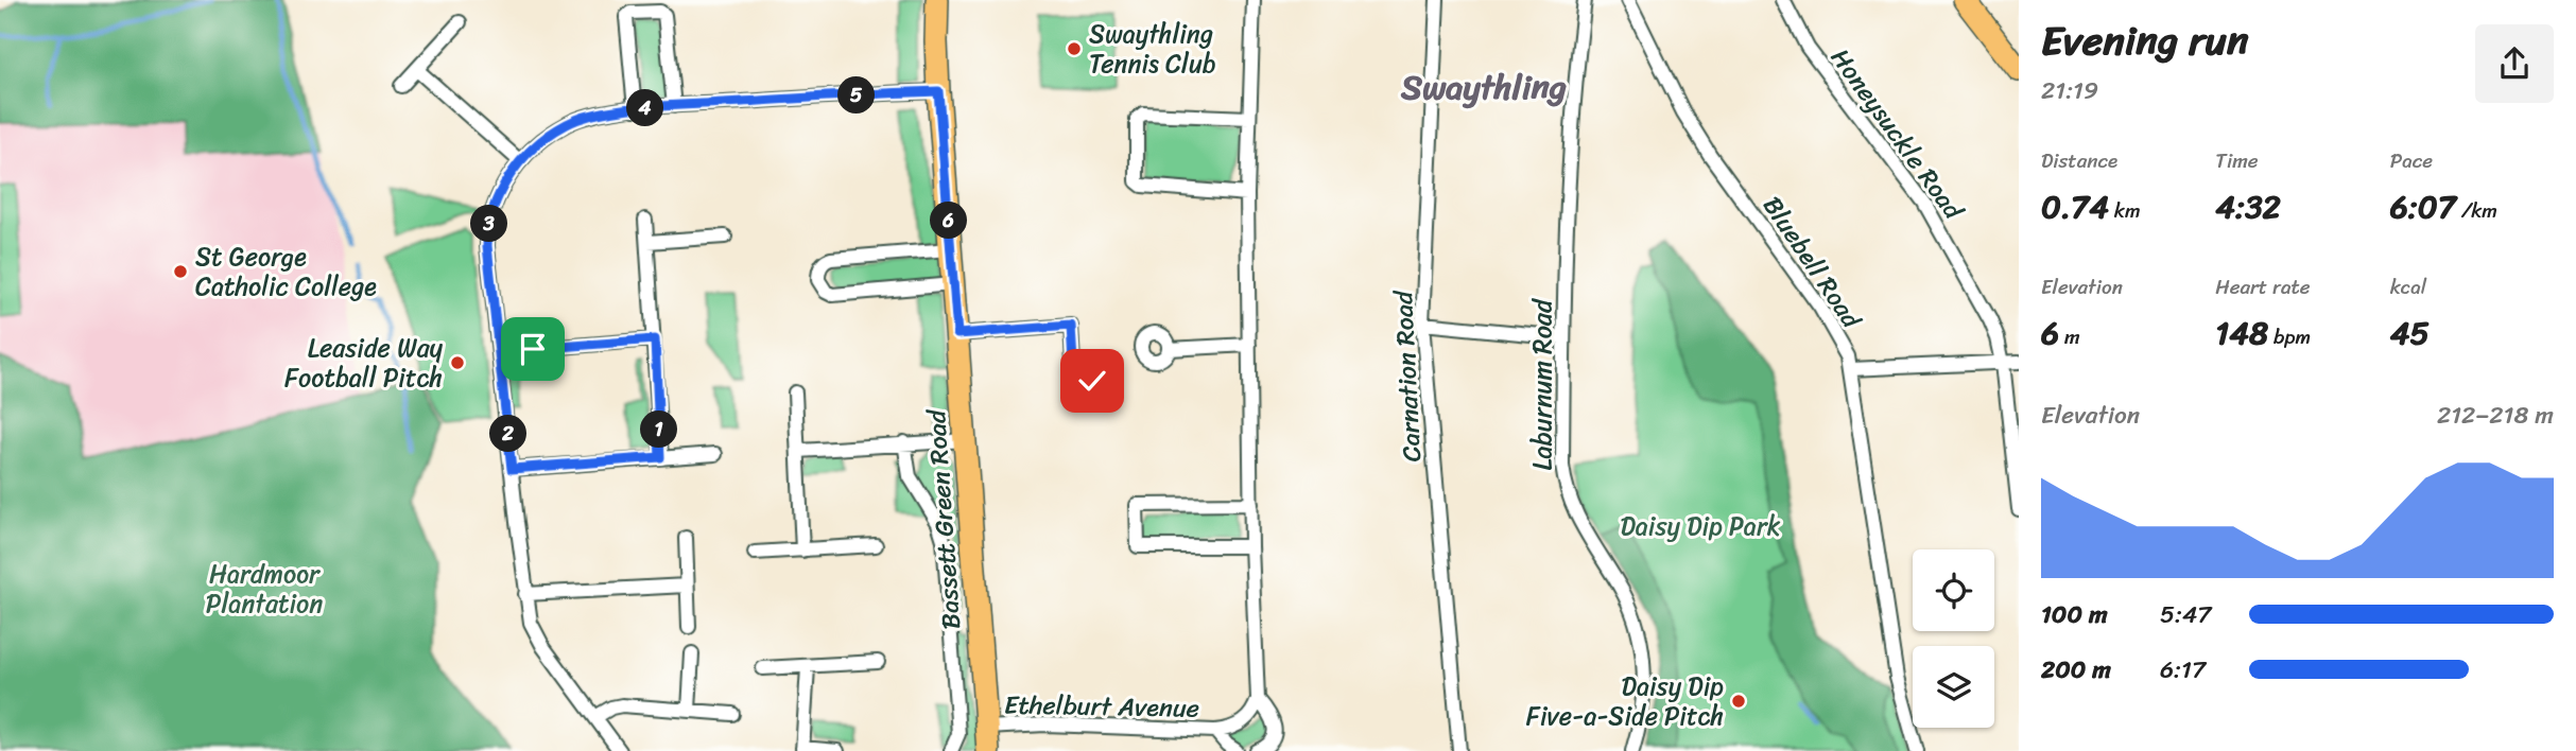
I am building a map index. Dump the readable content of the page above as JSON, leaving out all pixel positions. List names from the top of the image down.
{
  "streets": {
    "main road": ["Bassett Green Road"],
    "street": [
      "Honeysuckle Road",
      "Bluebell Road",
      "Carnation Road",
      "Laburnum Road",
      "Ethelburt Avenue"
    ]
  },
  "crossings": [
    ["Bassett Green Road", "Ethelburt Avenue"]
  ],
  "districts": ["Swaythling"],
  "parks": ["Daisy Dip Park", "Hardmoor Plantation"],
  "places": [
    "Swaythling Tennis Club",
    "St George Catholic College",
    "Leaside Way Football Pitch",
    "Daisy Dip Five-a-Side Pitch"
  ],
  "page": {
    "heading": ["Evening run", "21:19"],
    "pins": [
      "5",
      "4",
      "6",
      "3",
      "1",
      "2"
    ],
    "stats": [
      ["Distance", "0.74 km"],
      ["Time", "4:32"],
      ["Pace", "6:07 /km"],
      ["Elevation", "6 m"],
      ["Heart rate", "148 bpm"],
      ["kcal", "45"]
    ],
    "chart": ["Elevation", "212–218 m"],
    "list": [
      {
        "name": "100 m",
        "note": "5:47"
      },
      {
        "name": "200 m",
        "note": "6:17"
      }
    ]
  }
}
